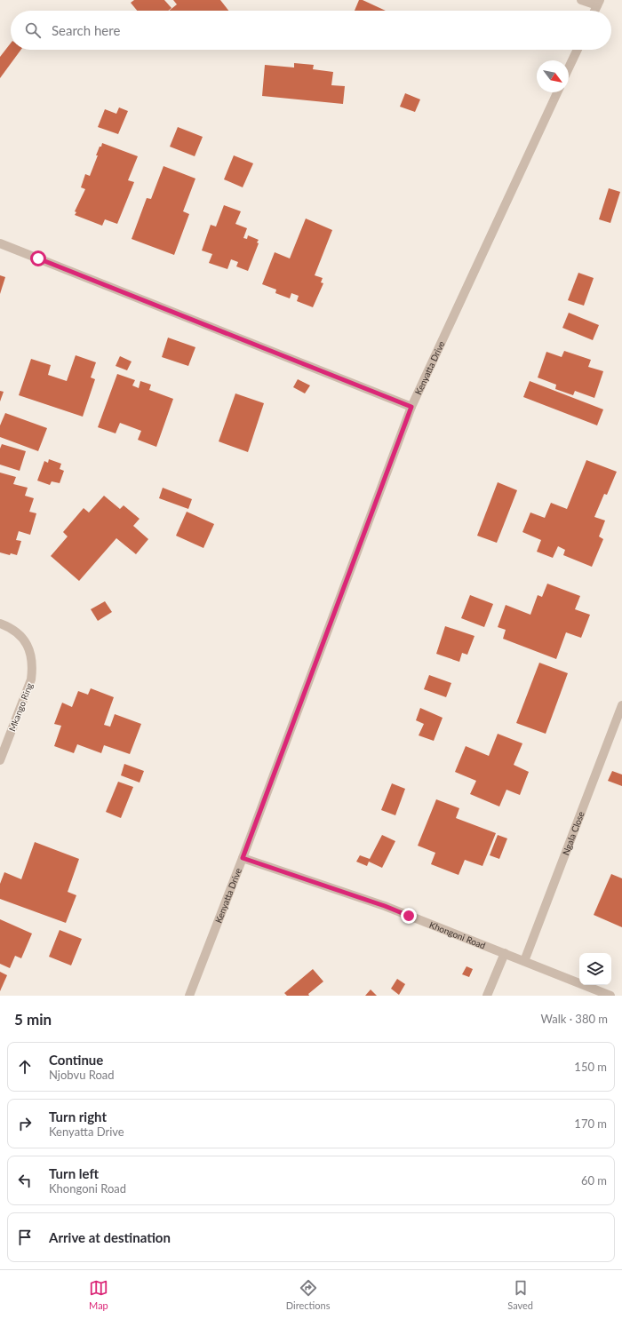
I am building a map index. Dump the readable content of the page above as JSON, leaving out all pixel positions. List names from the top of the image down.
{
  "streets": {
    "street": [
      "Kenyatta Drive",
      "Mkango Ring",
      "Ngala Close",
      "Khongoni Road"
    ]
  },
  "crossings": [
    ["Kenyatta Drive", "Khongoni Road"],
    ["Ngala Close", "Khongoni Road"]
  ],
  "north": "bottom right",
  "page": {
    "search": "Search here",
    "heading": ["5 min", "Walk · 380 m"],
    "list": [
      ["Continue", "Njobvu Road", "150 m"],
      ["Turn right", "Kenyatta Drive", "170 m"],
      ["Turn left", "Khongoni Road", "60 m"],
      "Arrive at destination"
    ],
    "nav": ["Map", "Directions", "Saved"]
  }
}
